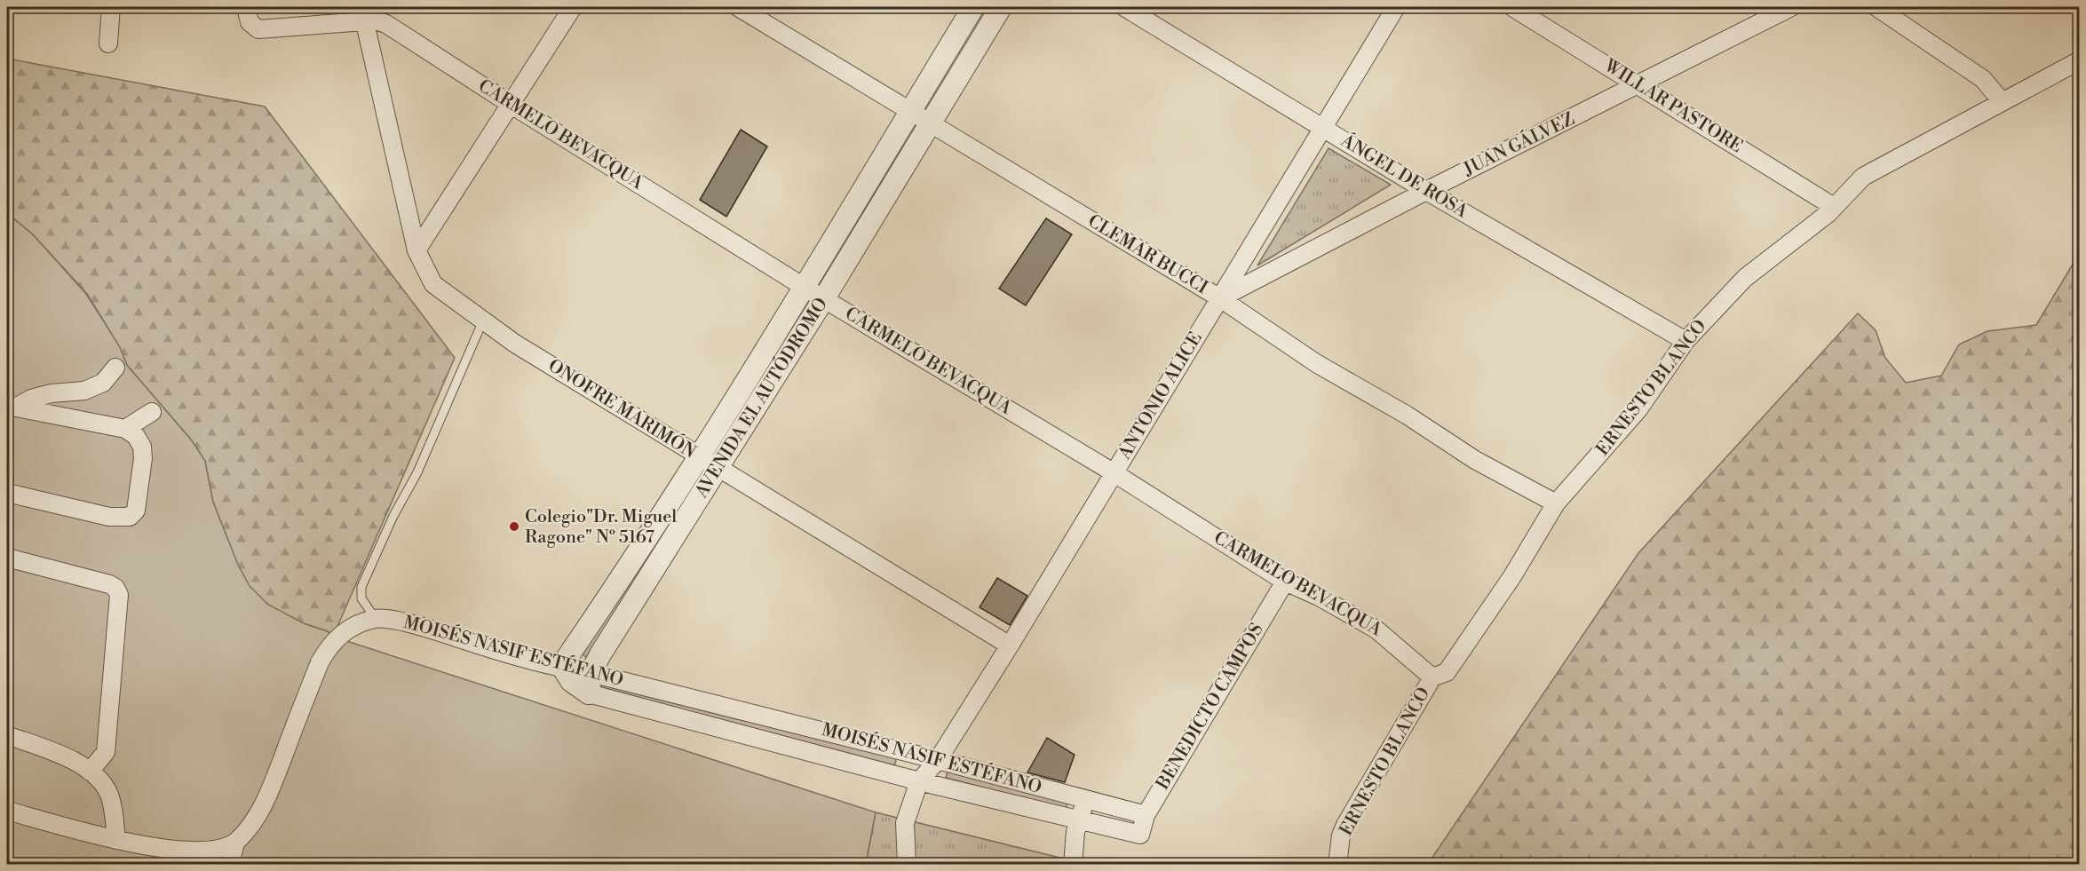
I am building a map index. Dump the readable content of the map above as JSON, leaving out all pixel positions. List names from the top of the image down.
{
  "streets": {
    "street": [
      "WILLAR PASTORE",
      "CARMELO BEVACQUA",
      "JUAN GÁLVEZ",
      "ÁNGEL DE ROSA",
      "CLEMAR BUCCI",
      "ERNESTO BLANCO",
      "ANTONIO ALICE",
      "AVENIDA EL AUTÓDROMO",
      "ONOFRE MARIMÓN",
      "MOISÉS NASIF ESTÉFANO",
      "BENEDICTO CAMPOS"
    ]
  },
  "crossings": [
    ["WILLAR PASTORE", "JUAN GÁLVEZ"],
    ["WILLAR PASTORE", "ERNESTO BLANCO"],
    ["CARMELO BEVACQUA", "ERNESTO BLANCO"],
    ["CARMELO BEVACQUA", "ANTONIO ALICE"],
    ["CARMELO BEVACQUA", "AVENIDA EL AUTÓDROMO"],
    ["CARMELO BEVACQUA", "ONOFRE MARIMÓN"],
    ["CARMELO BEVACQUA", "BENEDICTO CAMPOS"],
    ["JUAN GÁLVEZ", "ÁNGEL DE ROSA"],
    ["JUAN GÁLVEZ", "CLEMAR BUCCI"],
    ["JUAN GÁLVEZ", "ANTONIO ALICE"],
    ["ÁNGEL DE ROSA", "ERNESTO BLANCO"],
    ["ÁNGEL DE ROSA", "ANTONIO ALICE"],
    ["CLEMAR BUCCI", "ERNESTO BLANCO"],
    ["CLEMAR BUCCI", "ANTONIO ALICE"],
    ["CLEMAR BUCCI", "AVENIDA EL AUTÓDROMO"],
    ["ANTONIO ALICE", "ONOFRE MARIMÓN"],
    ["ANTONIO ALICE", "MOISÉS NASIF ESTÉFANO"],
    ["AVENIDA EL AUTÓDROMO", "ONOFRE MARIMÓN"],
    ["AVENIDA EL AUTÓDROMO", "MOISÉS NASIF ESTÉFANO"],
    ["MOISÉS NASIF ESTÉFANO", "BENEDICTO CAMPOS"]
  ],
  "places": ["Colegio\"Dr. Miguel Ragone\" Nº 5167"]
}
